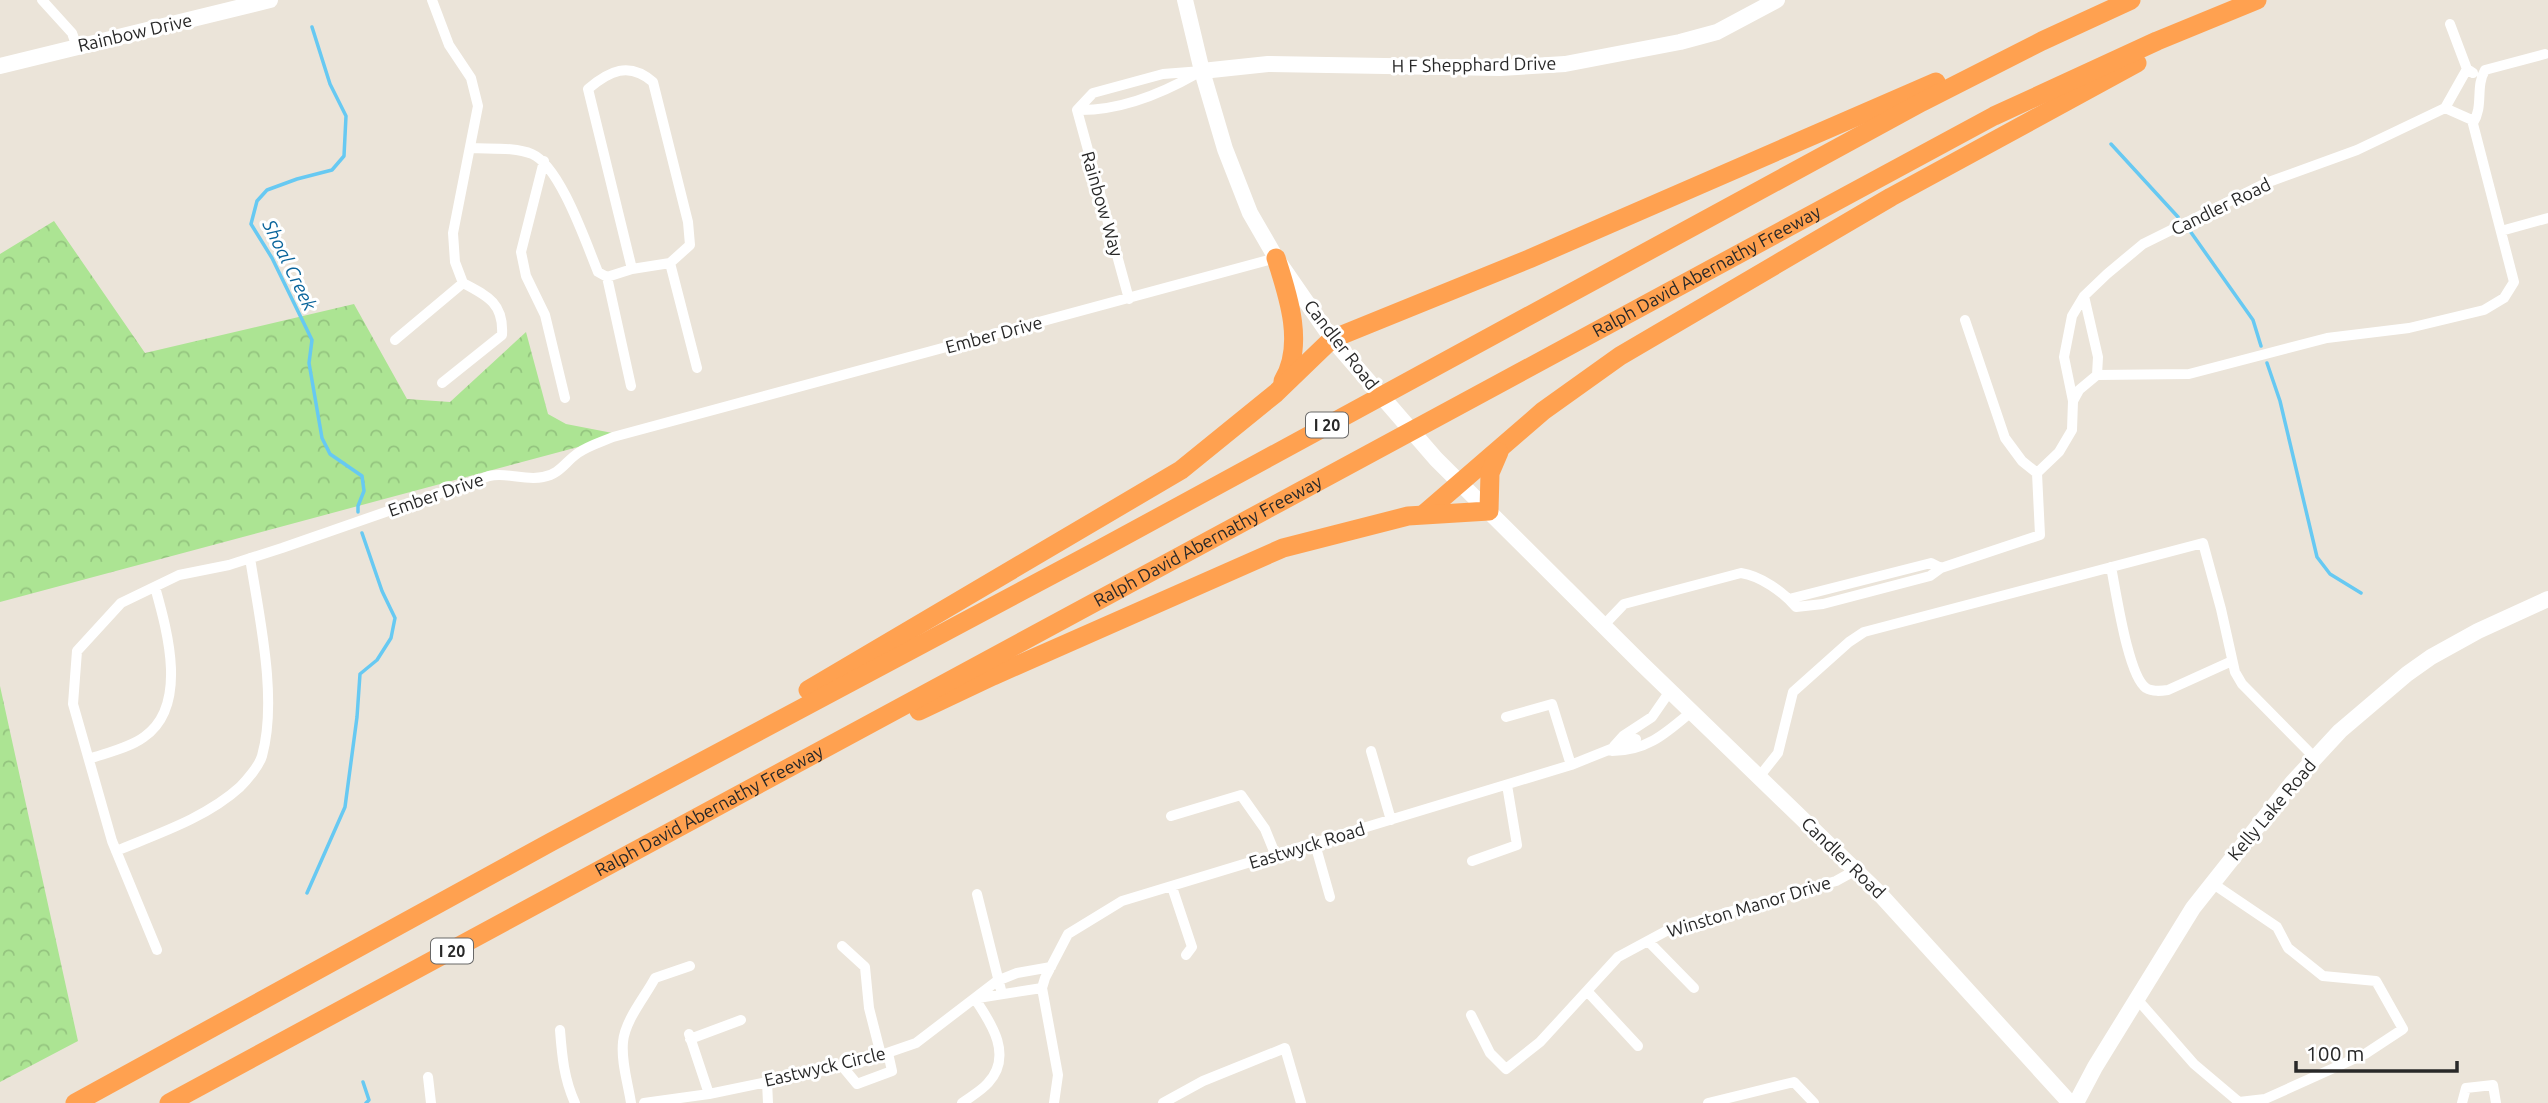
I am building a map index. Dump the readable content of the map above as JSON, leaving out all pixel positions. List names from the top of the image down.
{
  "streets": {
    "highway": ["Ralph David Abernathy Freeway", "I 20"],
    "street": [
      "Rainbow Drive",
      "H F Shepphard Drive",
      "Rainbow Way",
      "Candler Road",
      "Ember Drive",
      "Kelly Lake Road",
      "Eastwyck Road",
      "Winston Manor Drive",
      "Eastwyck Circle"
    ]
  },
  "crossings": [
    ["H F Shepphard Drive", "Candler Road"],
    ["Rainbow Way", "Ember Drive"],
    ["Candler Road", "Ember Drive"],
    ["Candler Road", "Eastwyck Road"],
    ["Candler Road", "Winston Manor Drive"],
    ["Eastwyck Road", "Eastwyck Circle"]
  ],
  "water": ["Shoal Creek"],
  "scale_bar": "100 m"
}
